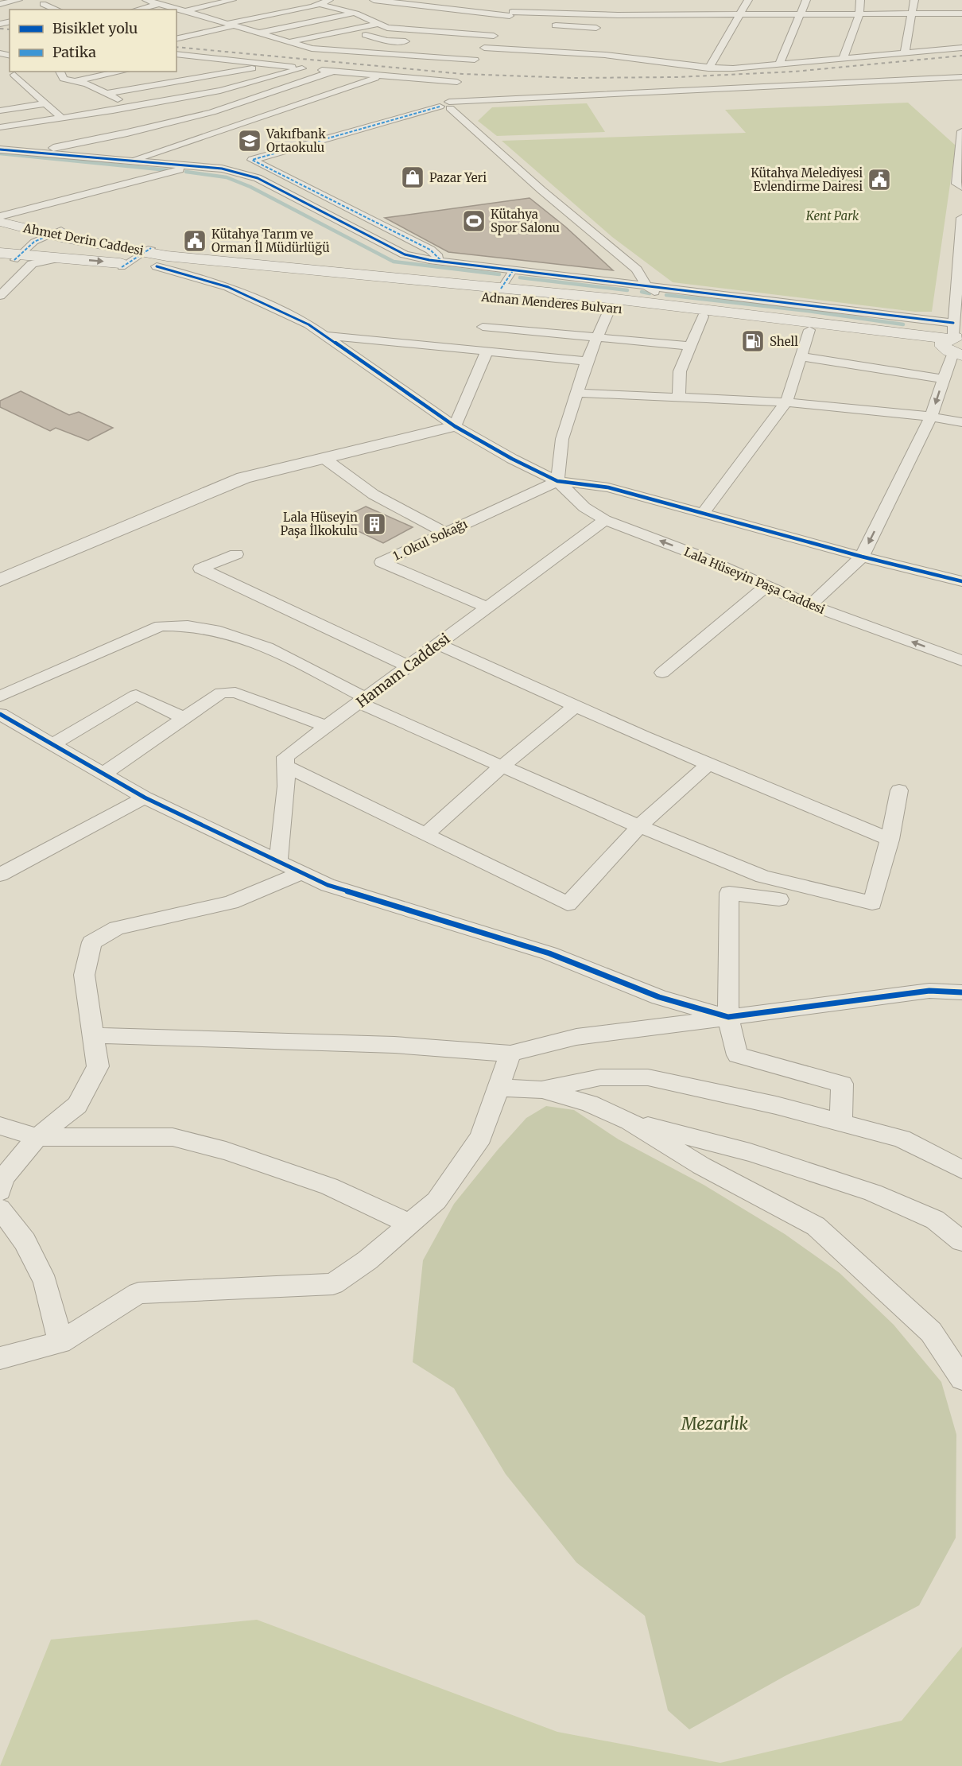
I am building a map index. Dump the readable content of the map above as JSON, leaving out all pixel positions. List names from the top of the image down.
{
  "streets": {
    "main road": ["Ahmet Derin Caddesi", "Adnan Menderes Bulvarı"],
    "street": ["1. Okul Sokağı", "Lala Hüseyin Paşa Caddesi", "Hamam Caddesi"]
  },
  "crossings": [
    ["Ahmet Derin Caddesi", "Adnan Menderes Bulvarı"],
    ["1. Okul Sokağı", "Lala Hüseyin Paşa Caddesi"],
    ["1. Okul Sokağı", "Hamam Caddesi"],
    ["Lala Hüseyin Paşa Caddesi", "Hamam Caddesi"]
  ],
  "parks": ["Kent Park", "Mezarlık"],
  "places": {
    "school or university": ["Vakıfbank Ortaokulu"],
    "shop": ["Pazar Yeri"],
    "public building": ["Kütahya Melediyesi Evlendirme Dairesi", "Kütahya Tarım ve Orman İl Müdürlüğü"],
    "sports": ["Kütahya Spor Salonu"],
    "fuel station": ["Shell"],
    "building": ["Lala Hüseyin Paşa İlkokulu"]
  },
  "legend": ["Bisiklet yolu", "Patika"]
}
